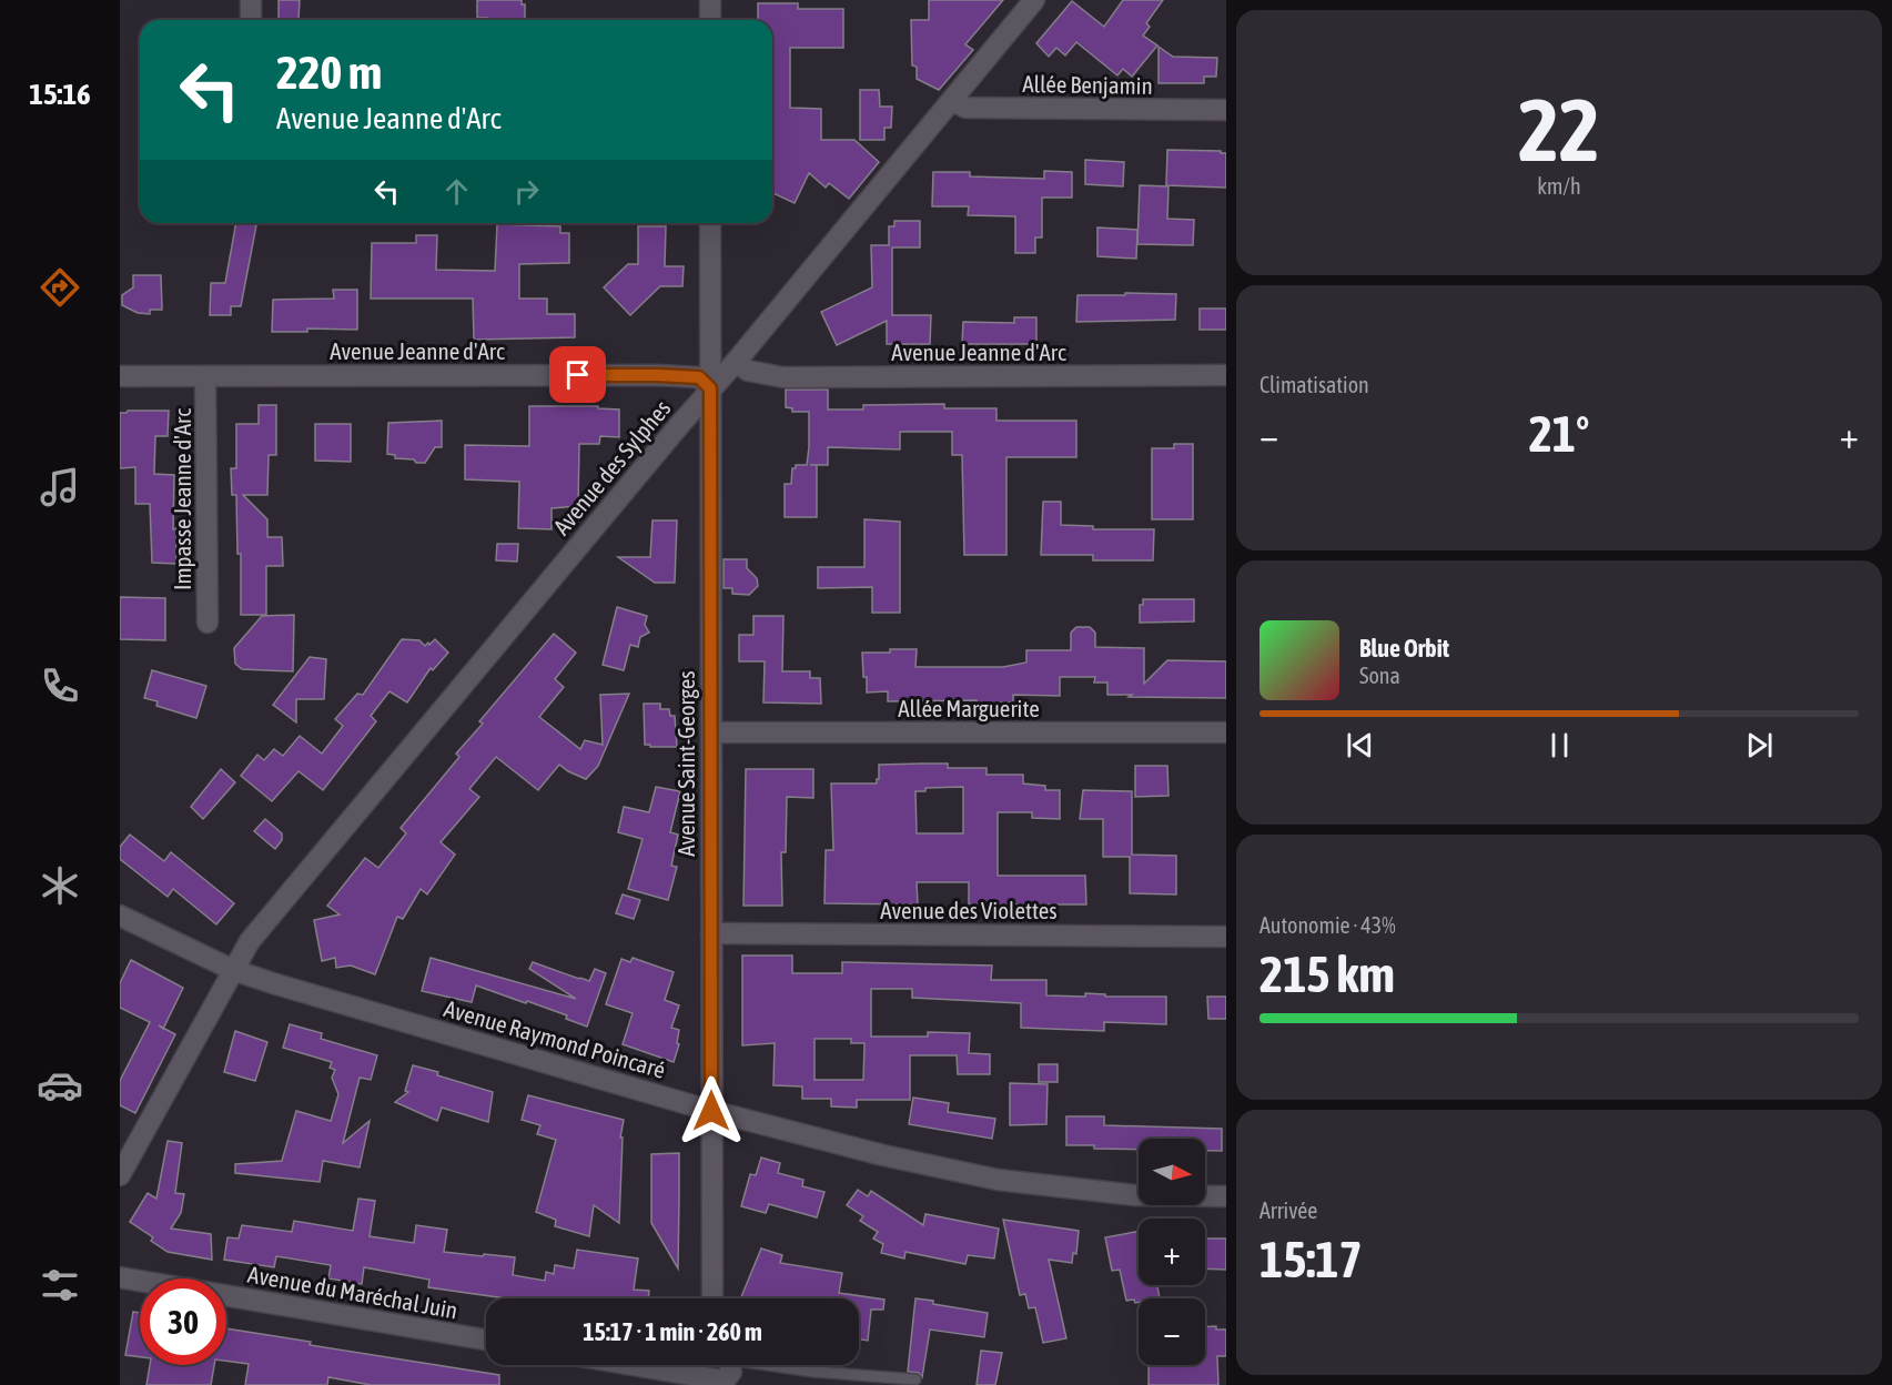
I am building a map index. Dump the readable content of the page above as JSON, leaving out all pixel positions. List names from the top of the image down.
{
  "streets": {
    "street": [
      "Allée Benjamin",
      "Avenue Jeanne d'Arc",
      "Avenue des Sylphes",
      "Impasse Jeanne d'Arc",
      "Allée Marguerite",
      "Avenue Saint-Georges",
      "Avenue des Violettes",
      "Avenue Raymond Poincaré",
      "Avenue du Maréchal Juin"
    ]
  },
  "crossings": [
    ["Allée Benjamin", "Avenue des Sylphes"],
    ["Avenue Jeanne d'Arc", "Avenue des Sylphes"],
    ["Avenue Jeanne d'Arc", "Impasse Jeanne d'Arc"],
    ["Avenue Jeanne d'Arc", "Avenue Saint-Georges"],
    ["Avenue des Sylphes", "Avenue Saint-Georges"],
    ["Avenue des Sylphes", "Avenue Raymond Poincaré"],
    ["Allée Marguerite", "Avenue Saint-Georges"],
    ["Avenue Saint-Georges", "Avenue des Violettes"],
    ["Avenue Saint-Georges", "Avenue Raymond Poincaré"]
  ],
  "north": "right",
  "page": {
    "tabs": "15:16",
    "tile": [
      ["22", "km/h"],
      "Climatisation",
      ["Autonomie · 43%", "215 km"],
      ["Arrivée", "15:17"]
    ],
    "turn": ["220 m", "Avenue Jeanne d'Arc"],
    "heat": ["−", "21°", "+"],
    "song": ["Blue Orbit", "Sona"],
    "map_buttons": ["+", "−"],
    "limit": "30",
    "trip": "15:17 · 1 min · 260 m"
  }
}
